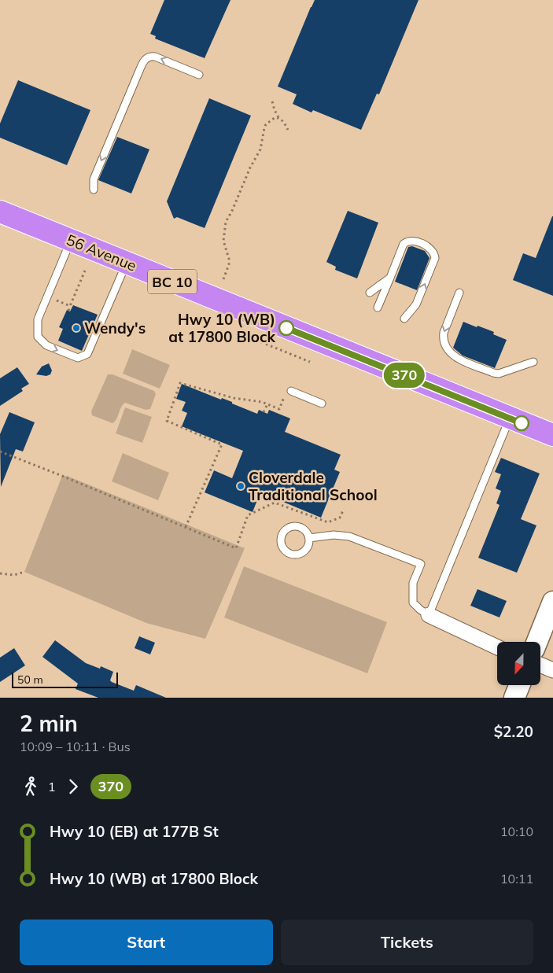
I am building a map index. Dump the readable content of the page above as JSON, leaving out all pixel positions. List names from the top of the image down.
{
  "streets": {
    "highway": ["56 Avenue", "BC 10"]
  },
  "places": ["Wendy's", "Hwy 10 (WB) at 17800 Block", "Cloverdale Traditional School"],
  "lines": ["bus line 370"],
  "scale_bar": "50 m",
  "north": "bottom",
  "page": {
    "on_map": "370",
    "scale": "50 m",
    "heading": ["2 min", "10:09 – 10:11 · Bus", "$2.20"],
    "legs": ["1", "370"],
    "list": [
      {
        "name": "Hwy 10 (EB) at 177B St",
        "value": "10:10"
      },
      {
        "name": "Hwy 10 (WB) at 17800 Block",
        "value": "10:11"
      }
    ],
    "buttons": ["Start", "Tickets"]
  }
}
